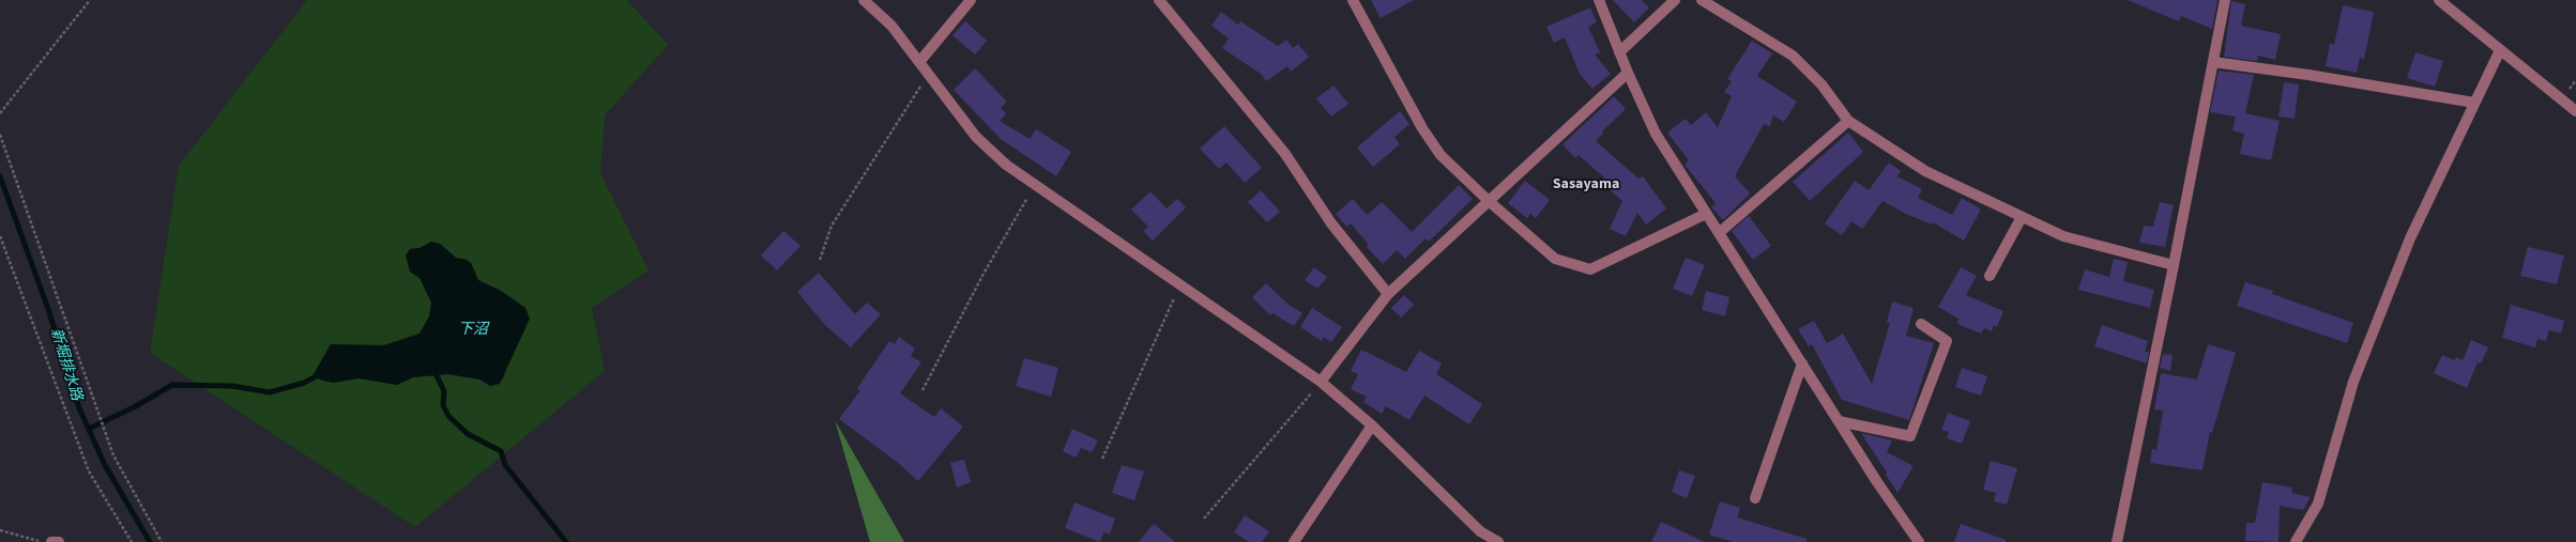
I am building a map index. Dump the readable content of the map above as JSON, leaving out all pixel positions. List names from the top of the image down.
{
  "districts": ["Sasayama"],
  "water": ["下沼", "新堀排水路"]
}
